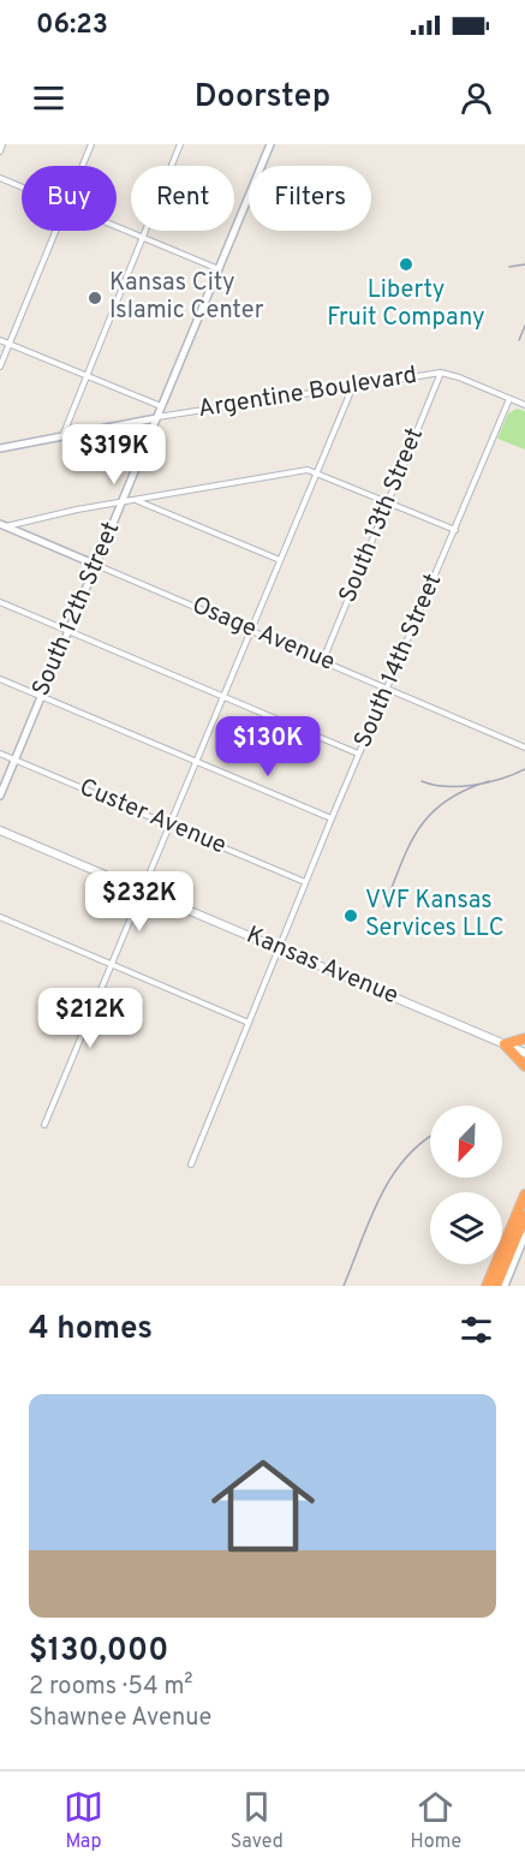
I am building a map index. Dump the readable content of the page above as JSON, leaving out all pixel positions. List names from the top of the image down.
{
  "streets": {
    "main road": ["Kansas Avenue"],
    "street": [
      "Argentine Boulevard",
      "South 13th Street",
      "South 12th Street",
      "Osage Avenue",
      "South 14th Street",
      "Custer Avenue"
    ]
  },
  "crossings": [
    ["Argentine Boulevard", "South 13th Street"],
    ["Argentine Boulevard", "South 12th Street"],
    ["Argentine Boulevard", "South 14th Street"],
    ["South 13th Street", "Osage Avenue"],
    ["South 12th Street", "Osage Avenue"],
    ["South 12th Street", "Custer Avenue"],
    ["Osage Avenue", "South 14th Street"],
    ["South 14th Street", "Custer Avenue"],
    ["South 14th Street", "Kansas Avenue"]
  ],
  "places": ["Liberty Fruit Company", "Kansas City Islamic Center", "VVF Kansas Services LLC"],
  "north": "bottom left",
  "page": {
    "status": "06:23",
    "header": "Doorstep",
    "chip": ["Buy", "Rent", "Filters"],
    "price": [
      "$319K",
      "$130K",
      "$232K",
      "$212K"
    ],
    "heading": "4 homes",
    "list": [
      {
        "name": "$130,000",
        "note": "2 rooms · 54 m² · Shawnee Avenue"
      }
    ],
    "tabs": ["Map", "Saved", "Home"]
  }
}
